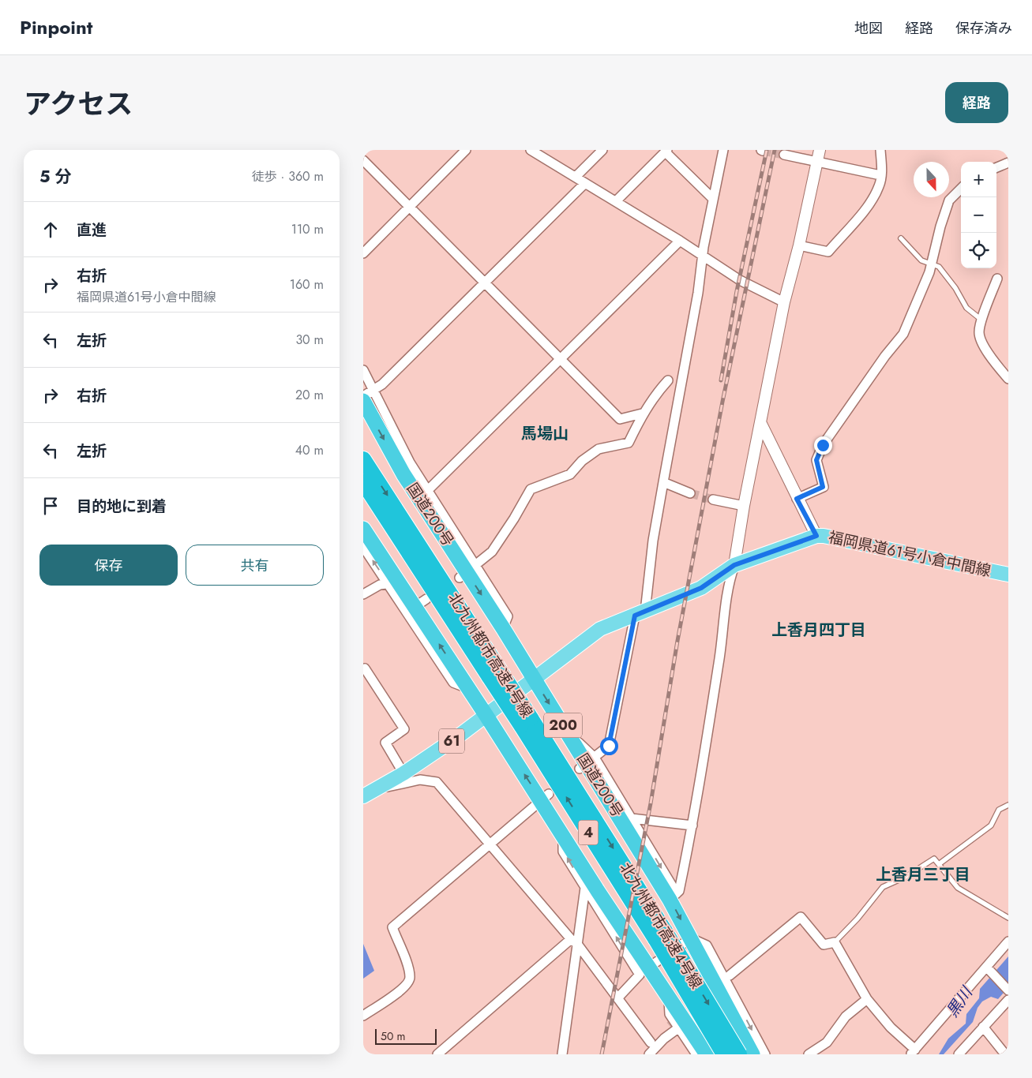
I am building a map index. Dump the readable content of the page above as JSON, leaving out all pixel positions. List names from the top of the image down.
{
  "streets": {
    "highway": [
      "国道200号",
      "北九州都市高速4号線",
      "200",
      "4"
    ],
    "main road": ["福岡県道61号小倉中間線", "61"]
  },
  "crossings": [
    ["国道200号", "福岡県道61号小倉中間線"]
  ],
  "districts": ["馬場山", "上香月四丁目", "上香月三丁目"],
  "water": ["黒川"],
  "scale_bar": "50 m",
  "north": "bottom",
  "page": {
    "header": "Pinpoint",
    "nav": ["地図", "経路", "保存済み"],
    "title": "アクセス",
    "buttons": [
      "経路",
      ["保存", "共有"]
    ],
    "heading": ["5 分", "徒歩 · 360 m"],
    "map_buttons": ["+", "−"],
    "list": [
      ["直進", "110 m"],
      ["右折", "福岡県道61号小倉中間線", "160 m"],
      ["左折", "30 m"],
      ["右折", "20 m"],
      ["左折", "40 m"],
      "目的地に到着"
    ],
    "scale": "50 m"
  }
}
